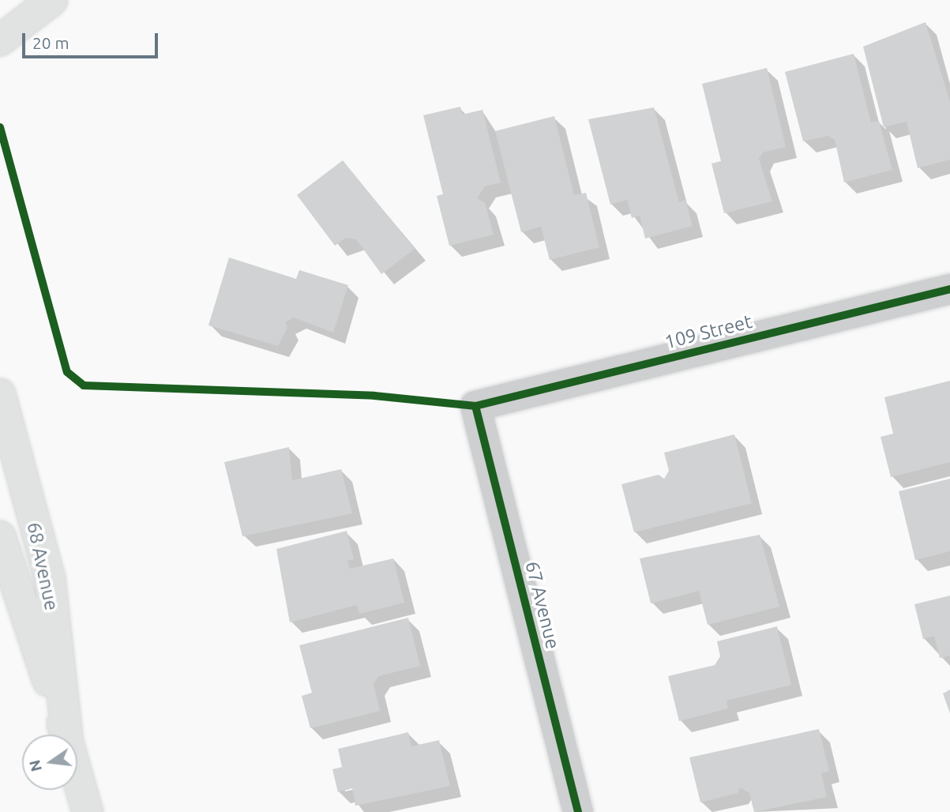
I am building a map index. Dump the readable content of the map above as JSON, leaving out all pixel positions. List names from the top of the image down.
{
  "streets": {
    "main road": ["68 Avenue"],
    "street": ["109 Street", "67 Avenue"]
  },
  "crossings": [
    ["109 Street", "67 Avenue"]
  ],
  "scale_bar": "20 m",
  "north": "left"
}
